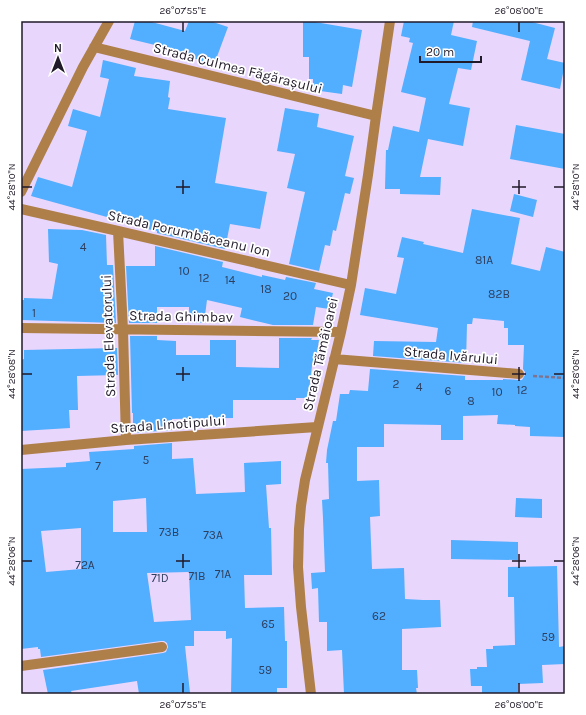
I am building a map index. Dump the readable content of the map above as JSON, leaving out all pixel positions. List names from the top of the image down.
{
  "streets": {
    "street": [
      "Strada Culmea Făgărașului",
      "Strada Porumbăceanu Ion",
      "Strada Ghimbav",
      "Strada Elevatorului",
      "Strada Tămâioarei",
      "Strada Ivărului",
      "Strada Linotipului"
    ]
  },
  "crossings": [
    ["Strada Culmea Făgărașului", "Strada Tămâioarei"],
    ["Strada Porumbăceanu Ion", "Strada Elevatorului"],
    ["Strada Porumbăceanu Ion", "Strada Tămâioarei"],
    ["Strada Ghimbav", "Strada Elevatorului"],
    ["Strada Ghimbav", "Strada Tămâioarei"],
    ["Strada Elevatorului", "Strada Linotipului"],
    ["Strada Tămâioarei", "Strada Ivărului"],
    ["Strada Tămâioarei", "Strada Linotipului"]
  ],
  "house_numbers": [
    "4",
    "81A",
    "10",
    "12",
    "14",
    "18",
    "82B",
    "20",
    "1",
    "2",
    "4",
    "12",
    "6",
    "10",
    "8",
    "5",
    "7",
    "73B",
    "73A",
    "72A",
    "71A",
    "71B",
    "71D",
    "62",
    "65",
    "59",
    "59"
  ],
  "scale_bar": "20 m",
  "north": "top",
  "coordinates": [
    "26°07'55\"E",
    "26°08'00\"E",
    "44°28'10\"N",
    "44°28'08\"N",
    "44°28'06\"N"
  ]
}
